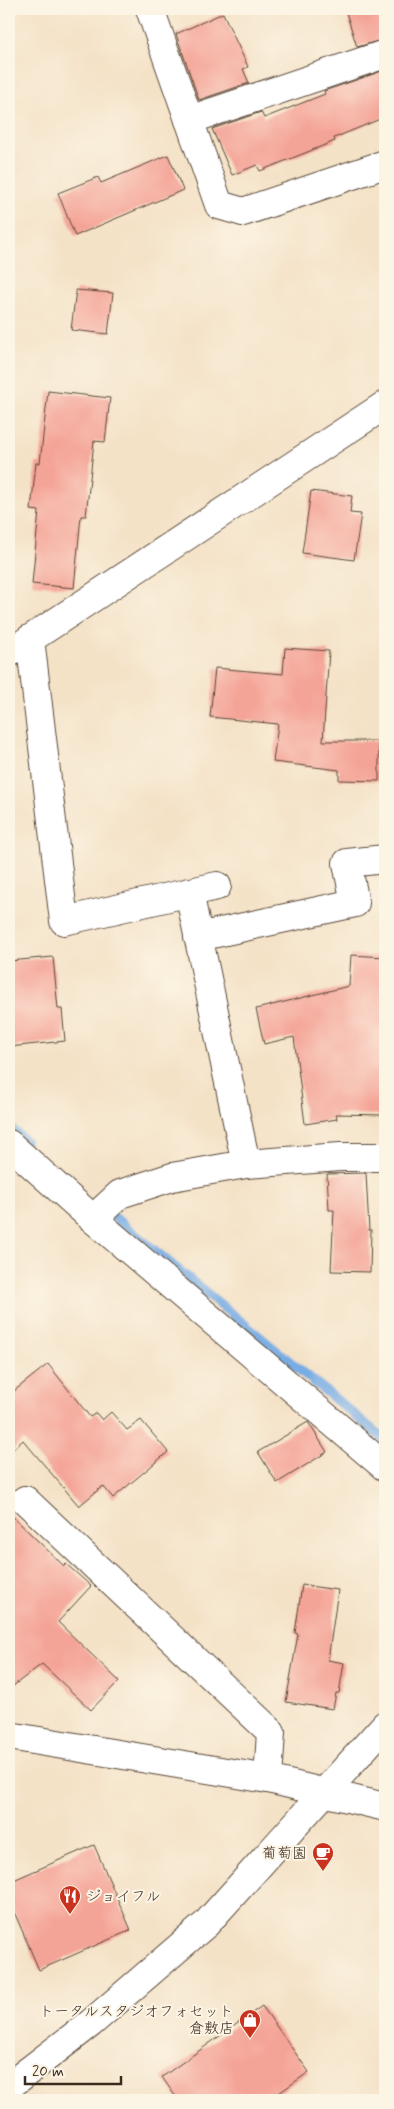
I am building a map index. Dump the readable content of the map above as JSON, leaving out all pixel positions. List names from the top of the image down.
{
  "places": {
    "cafe": ["葡萄園"],
    "restaurant": ["ジョイフル"],
    "shop": ["トータルスタジオフォセット 倉敷店"]
  },
  "scale_bar": "20 m"
}
